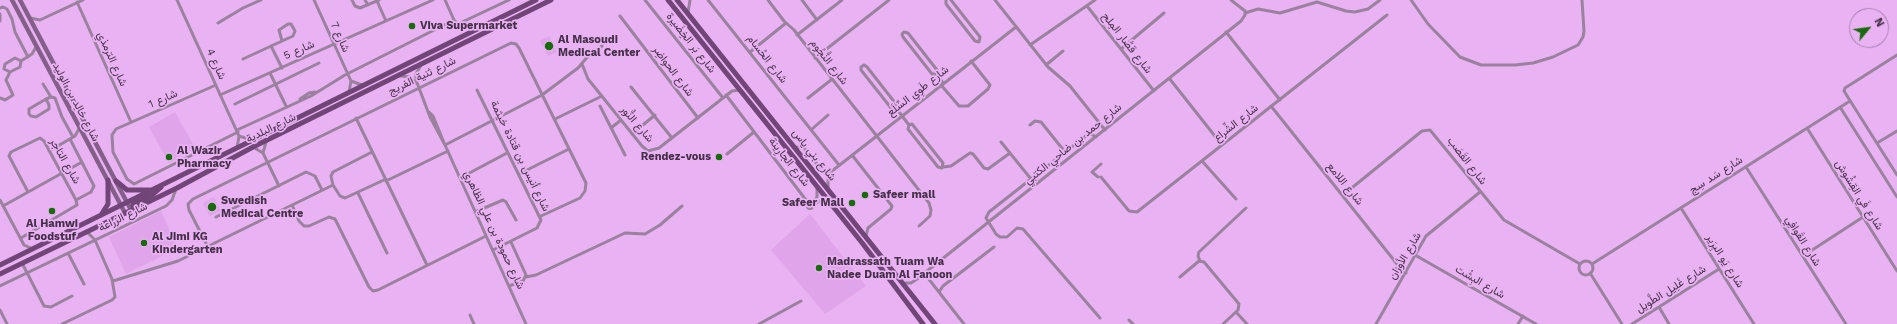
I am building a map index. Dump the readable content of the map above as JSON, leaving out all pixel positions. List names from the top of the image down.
{
  "streets": {
    "main road": ["شارع البلدية", "شارع بني ياس"],
    "street": [
      "شارع 7",
      "شارع بَر الخِضَيرة",
      "شارع قصَّار المِلح",
      "شارع 5",
      "شارع الترمذي",
      "شارع الحُسام",
      "شارع النُّجُوم",
      "شارع 4",
      "شارع الحواضِر",
      "شارع ثنية الفريج",
      "شارع طَوِي السِّلَع",
      "شارع 1",
      "شارع خالِد بن الوليد",
      "شارع الشِّراع",
      "شارع النُّور",
      "شارع حمد بن ضاحي الكتبي",
      "شارع أنيس بن قتادة خيثمة",
      "شارع التاجر",
      "شارع القَصَب",
      "شارع الجارِينة",
      "شارع سَد سِج",
      "شارع اللامع",
      "شارع فَي القِشُوش",
      "شارع الزراعة",
      "شارع حمودة بن علي الظاهري",
      "شارع القَوافِي",
      "شارع الأوزان",
      "شارع يَو البِرَير",
      "شارع البِشْت",
      "شارع غَلِيل الطَّويل"
    ]
  },
  "crossings": [
    ["شارع 7", "شارع 5"],
    ["شارع بَر الخِضَيرة", "شارع النُّور"],
    ["شارع بَر الخِضَيرة", "شارع الجارِينة"],
    ["شارع قصَّار المِلح", "شارع حمد بن ضاحي الكتبي"],
    ["شارع 5", "شارع 4"],
    ["شارع الترمذي", "شارع 1"],
    ["شارع الحُسام", "شارع طَوِي السِّلَع"],
    ["شارع النُّجُوم", "شارع طَوِي السِّلَع"],
    ["شارع 4", "شارع 1"],
    ["شارع الحواضِر", "شارع النُّور"],
    ["شارع ثنية الفريج", "شارع أنيس بن قتادة خيثمة"],
    ["شارع ثنية الفريج", "شارع حمودة بن علي الظاهري"],
    ["شارع خالِد بن الوليد", "شارع البلدية"],
    ["شارع الشِّراع", "شارع اللامع"],
    ["شارع النُّور", "شارع بني ياس"],
    ["شارع النُّور", "شارع الجارِينة"],
    ["شارع البلدية", "شارع الزراعة"],
    ["شارع أنيس بن قتادة خيثمة", "شارع حمودة بن علي الظاهري"],
    ["شارع القَصَب", "شارع سَد سِج"],
    ["شارع القَصَب", "شارع اللامع"],
    ["شارع القَصَب", "شارع الأوزان"],
    ["شارع سَد سِج", "شارع فَي القِشُوش"],
    ["شارع سَد سِج", "شارع القَوافِي"],
    ["شارع سَد سِج", "شارع يَو البِرَير"],
    ["شارع اللامع", "شارع الأوزان"],
    ["شارع الأوزان", "شارع البِشْت"],
    ["شارع يَو البِرَير", "شارع غَلِيل الطَّويل"]
  ],
  "places": [
    "Viva Supermarket",
    "Al Masoudi Medical Center",
    "Al Wazir Pharmacy",
    "Rendez-vous",
    "Safeer mall",
    "Safeer Mall",
    "Swedish Medical Centre",
    "Al Hamwi Foodstuf",
    "Al Jimi KG Kindergarten",
    "Madrassath Tuam Wa Nadee Duam Al Fanoon"
  ],
  "north": "top right"
}
